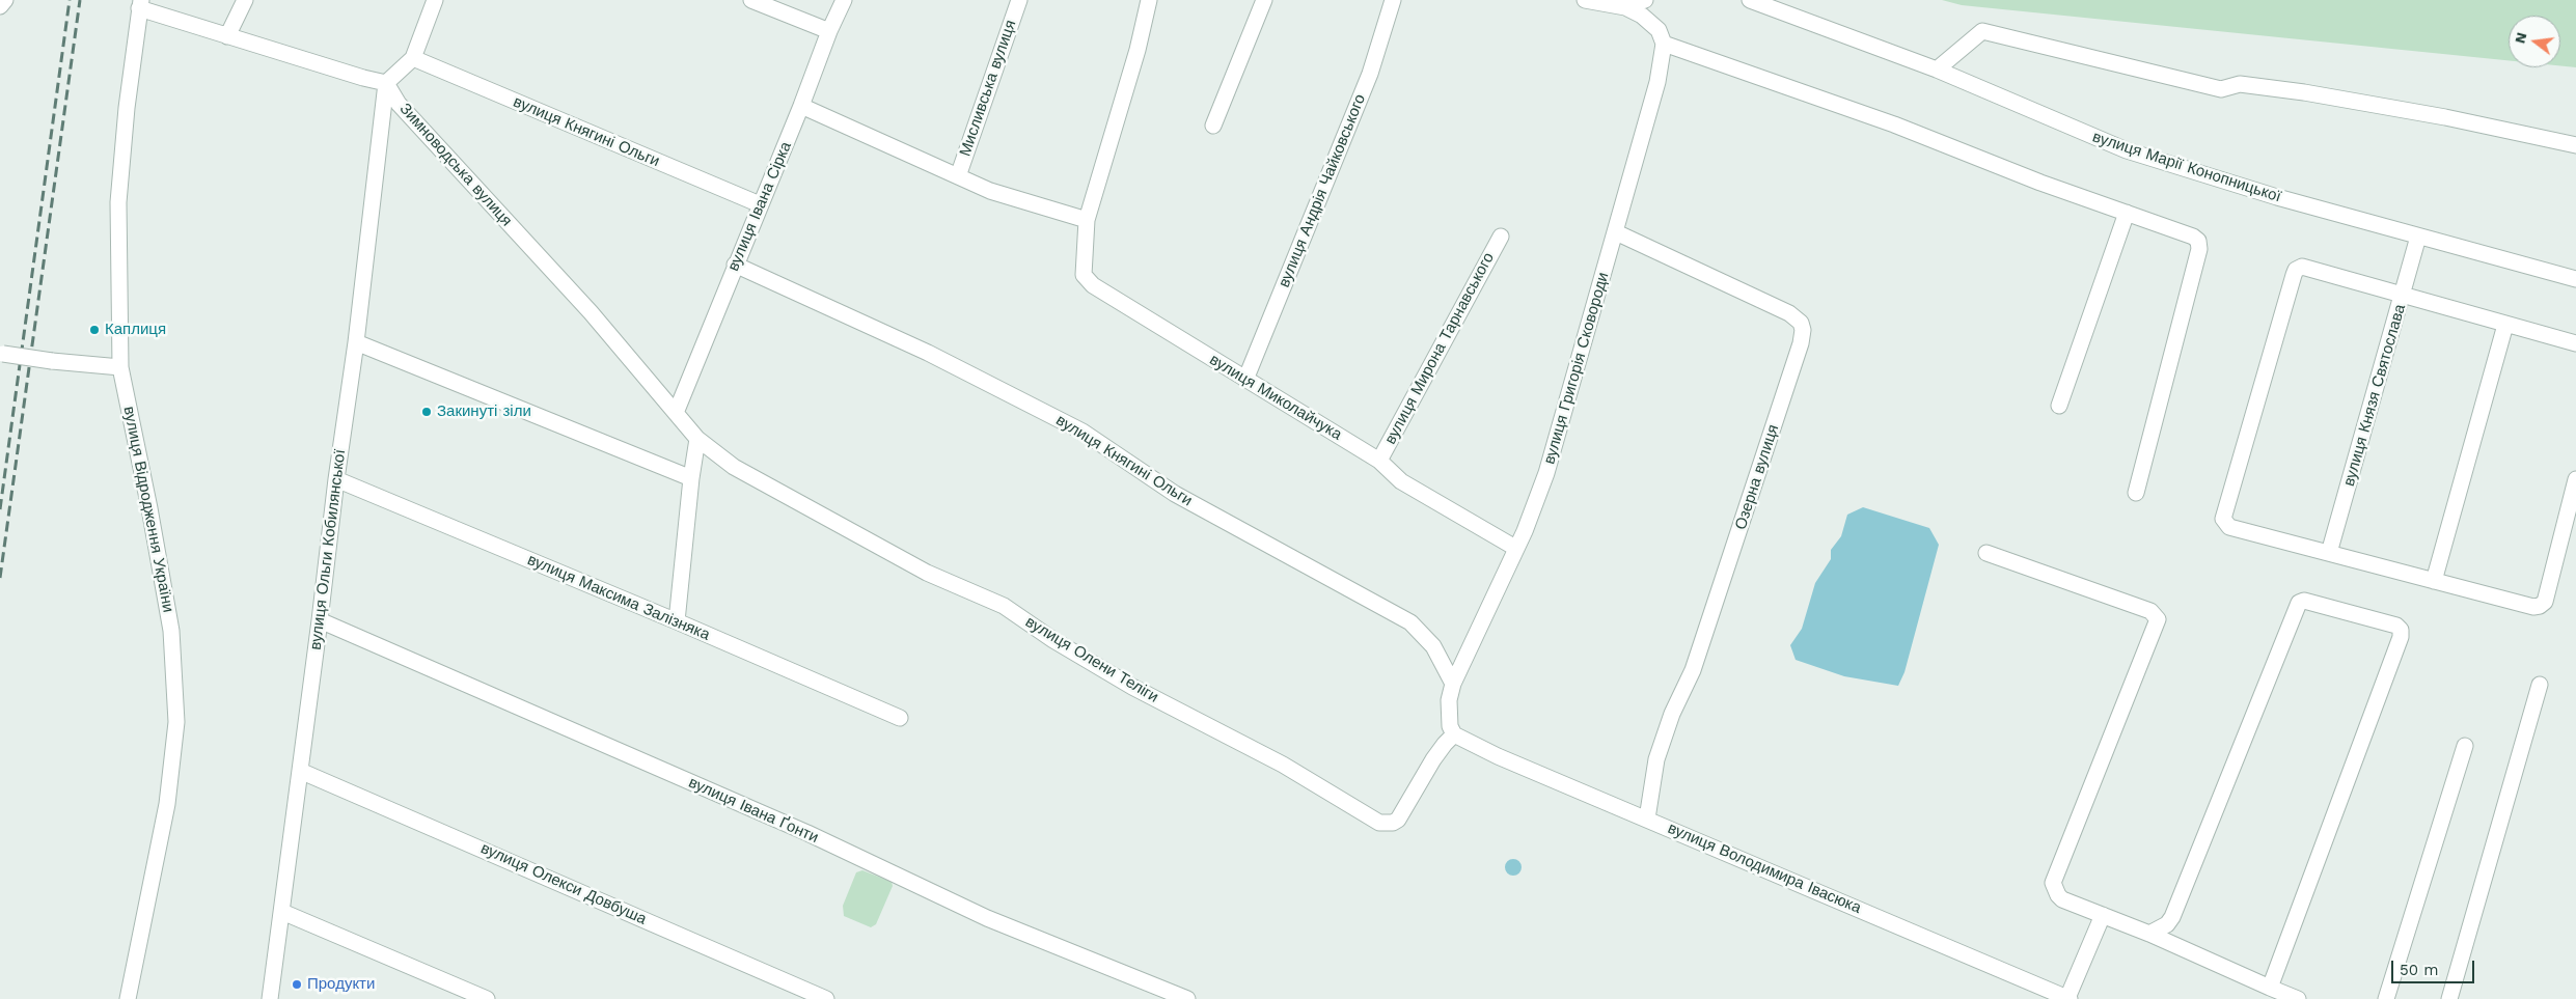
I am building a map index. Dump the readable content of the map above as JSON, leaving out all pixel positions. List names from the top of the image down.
{
  "streets": {
    "street": [
      "Мисливська вулиця",
      "вулиця Княгині Ольги",
      "Зимноводська вулиця",
      "вулиця Марії Конопницької",
      "вулиця Андрія Чайковського",
      "вулиця Івана Сірка",
      "вулиця Мирона Тарнавського",
      "вулиця Григорія Сковороди",
      "вулиця Князя Святослава",
      "вулиця Миколайчука",
      "Озерна вулиця",
      "вулиця Відродження України",
      "вулиця Ольги Кобилянської",
      "вулиця Максима Залізняка",
      "вулиця Олени Теліги",
      "вулиця Івана Ґонти",
      "вулиця Володимира Івасюка",
      "вулиця Олекси Довбуша"
    ]
  },
  "crossings": [
    ["вулиця Княгині Ольги", "вулиця Івана Сірка"],
    ["вулиця Княгині Ольги", "вулиця Григорія Сковороди"],
    ["Зимноводська вулиця", "вулиця Івана Сірка"],
    ["Зимноводська вулиця", "вулиця Ольги Кобилянської"],
    ["Зимноводська вулиця", "вулиця Олени Теліги"],
    ["вулиця Марії Конопницької", "вулиця Князя Святослава"],
    ["вулиця Андрія Чайковського", "вулиця Миколайчука"],
    ["вулиця Мирона Тарнавського", "вулиця Миколайчука"],
    ["вулиця Григорія Сковороди", "вулиця Миколайчука"],
    ["вулиця Григорія Сковороди", "Озерна вулиця"],
    ["вулиця Григорія Сковороди", "вулиця Олени Теліги"],
    ["вулиця Григорія Сковороди", "вулиця Володимира Івасюка"],
    ["Озерна вулиця", "вулиця Володимира Івасюка"],
    ["вулиця Ольги Кобилянської", "вулиця Максима Залізняка"],
    ["вулиця Ольги Кобилянської", "вулиця Івана Ґонти"],
    ["вулиця Ольги Кобилянської", "вулиця Олекси Довбуша"],
    ["вулиця Олени Теліги", "вулиця Володимира Івасюка"]
  ],
  "places": ["Каплиця", "Закинуті зіли", "Продукти"],
  "scale_bar": "50 m",
  "north": "left"
}
